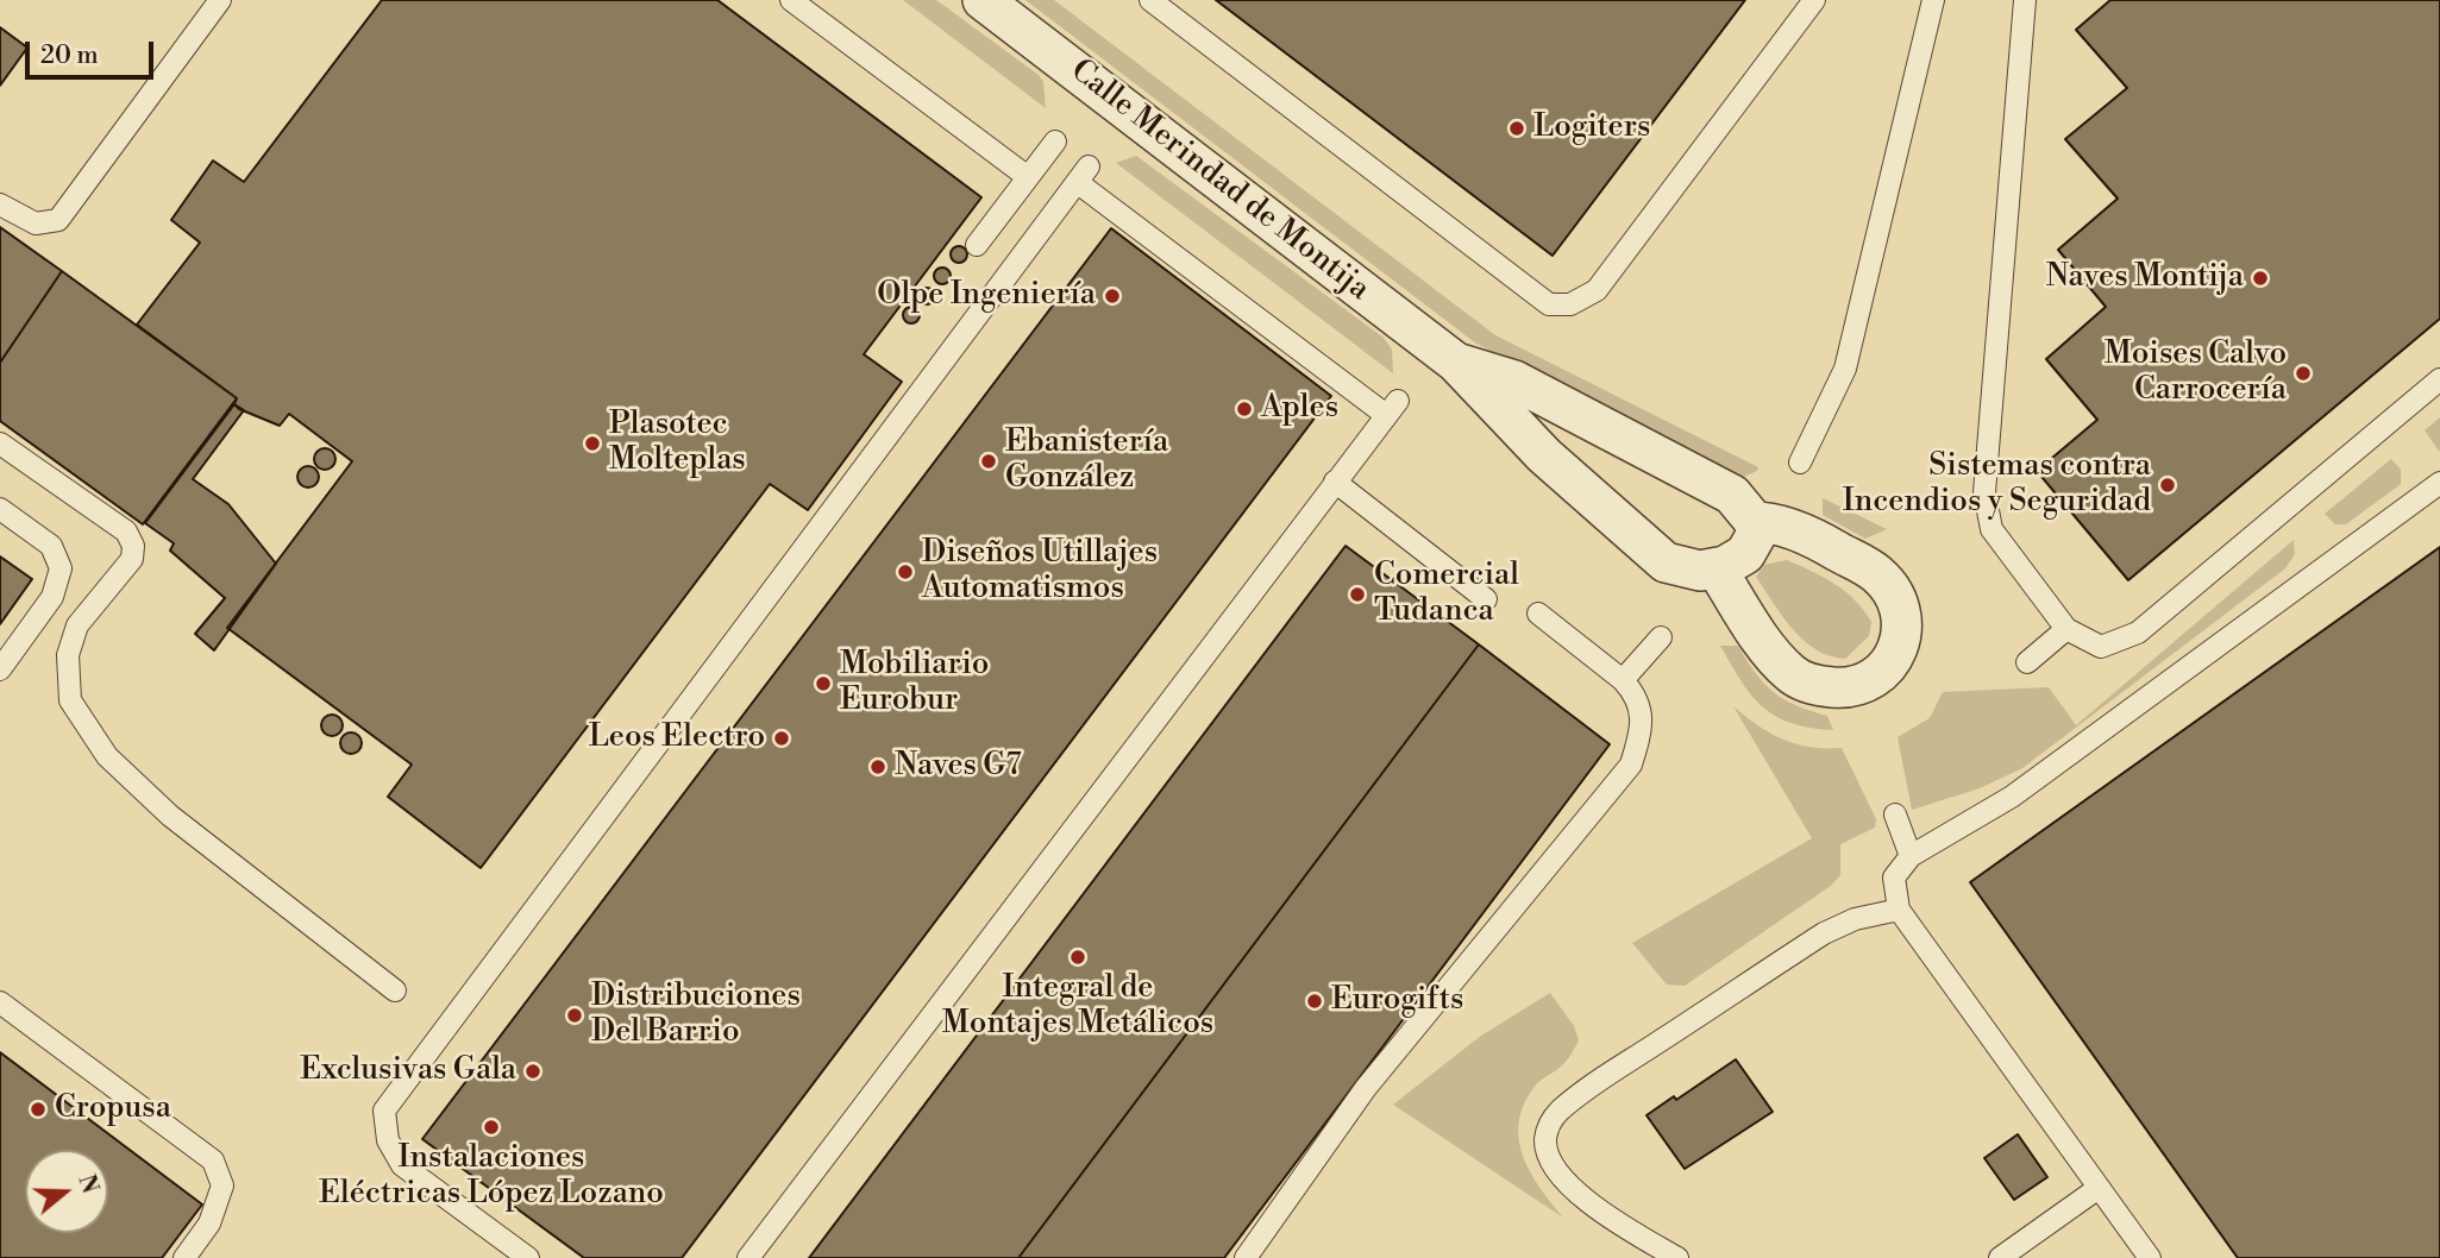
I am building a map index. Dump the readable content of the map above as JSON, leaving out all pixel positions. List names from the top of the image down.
{
  "streets": {
    "street": ["Calle Merindad de Montija"]
  },
  "places": [
    "Logiters",
    "Naves Montija",
    "Olpe Ingeniería",
    "Moises Calvo Carrocería",
    "Aples",
    "Plasotec Molteplas",
    "Ebanistería González",
    "Sistemas contra Incendios y Seguridad",
    "Diseños Utillajes Automatismos",
    "Comercial Tudanca",
    "Mobiliario Eurobur",
    "Leos Electro",
    "Naves G7",
    "Integral de Montajes Metálicos",
    "Eurogifts",
    "Distribuciones Del Barrio",
    "Exclusivas Gala",
    "Cropusa",
    "Instalaciones Eléctricas López Lozano"
  ],
  "scale_bar": "20 m",
  "north": "right"
}
